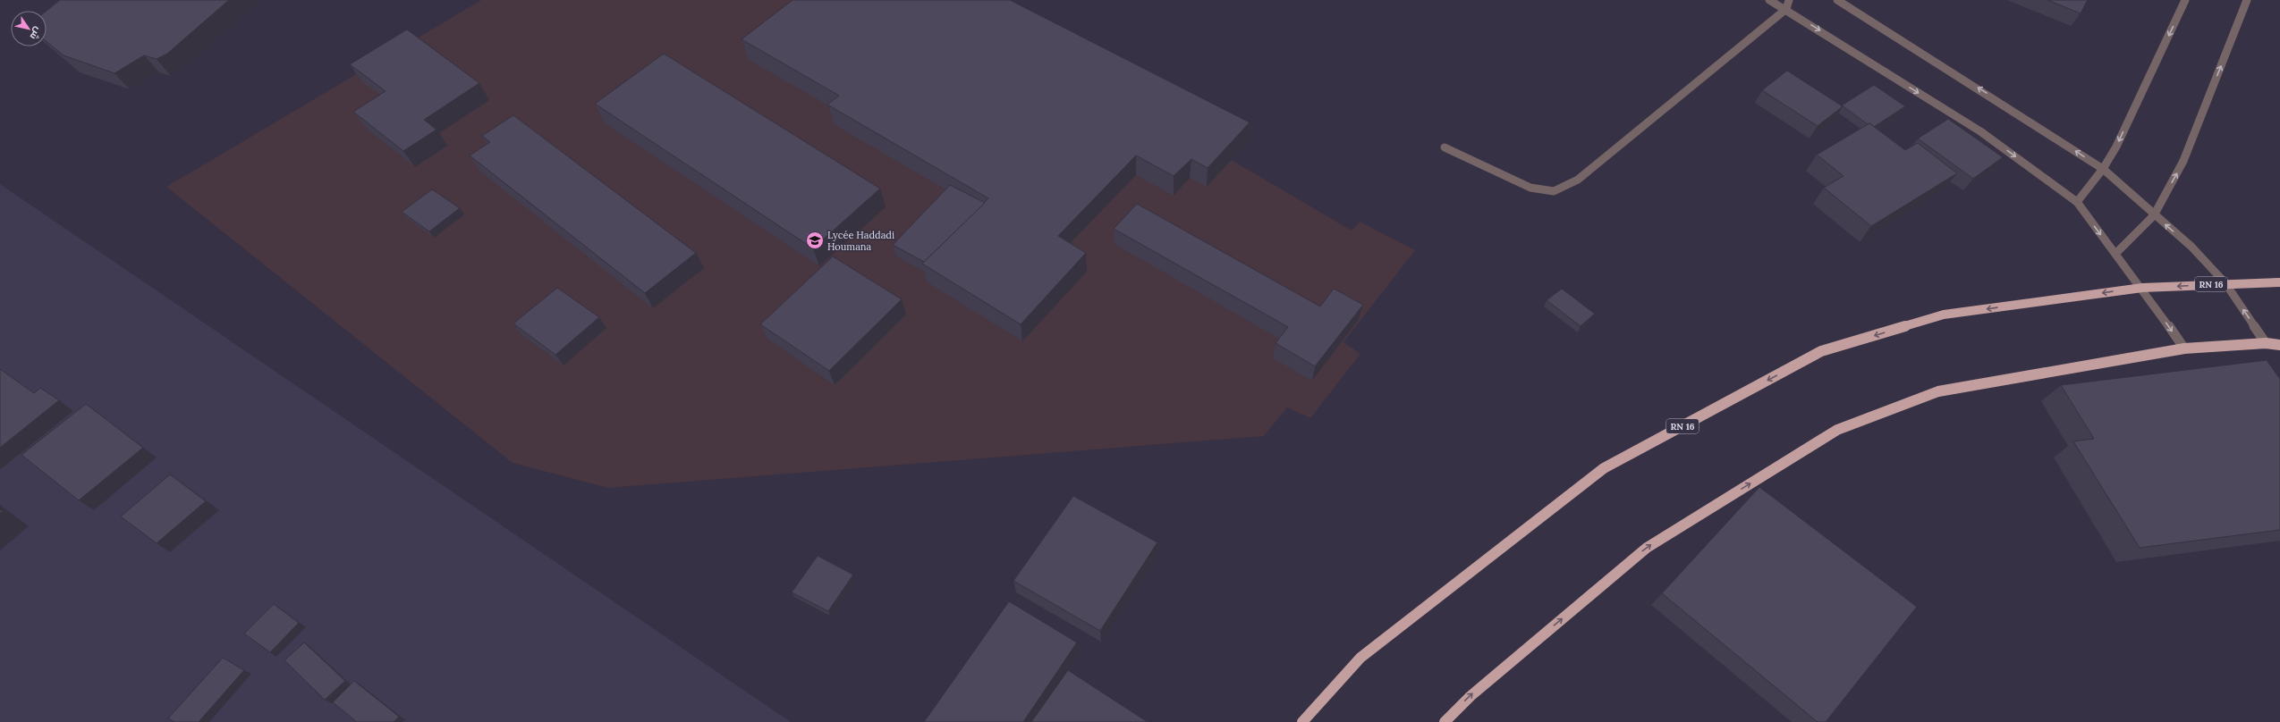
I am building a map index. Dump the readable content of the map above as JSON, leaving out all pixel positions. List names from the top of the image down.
{
  "streets": {
    "highway": ["RN 16"]
  },
  "places": {
    "school or university": ["Lycée Haddadi Houmana"]
  },
  "north": "bottom right"
}
